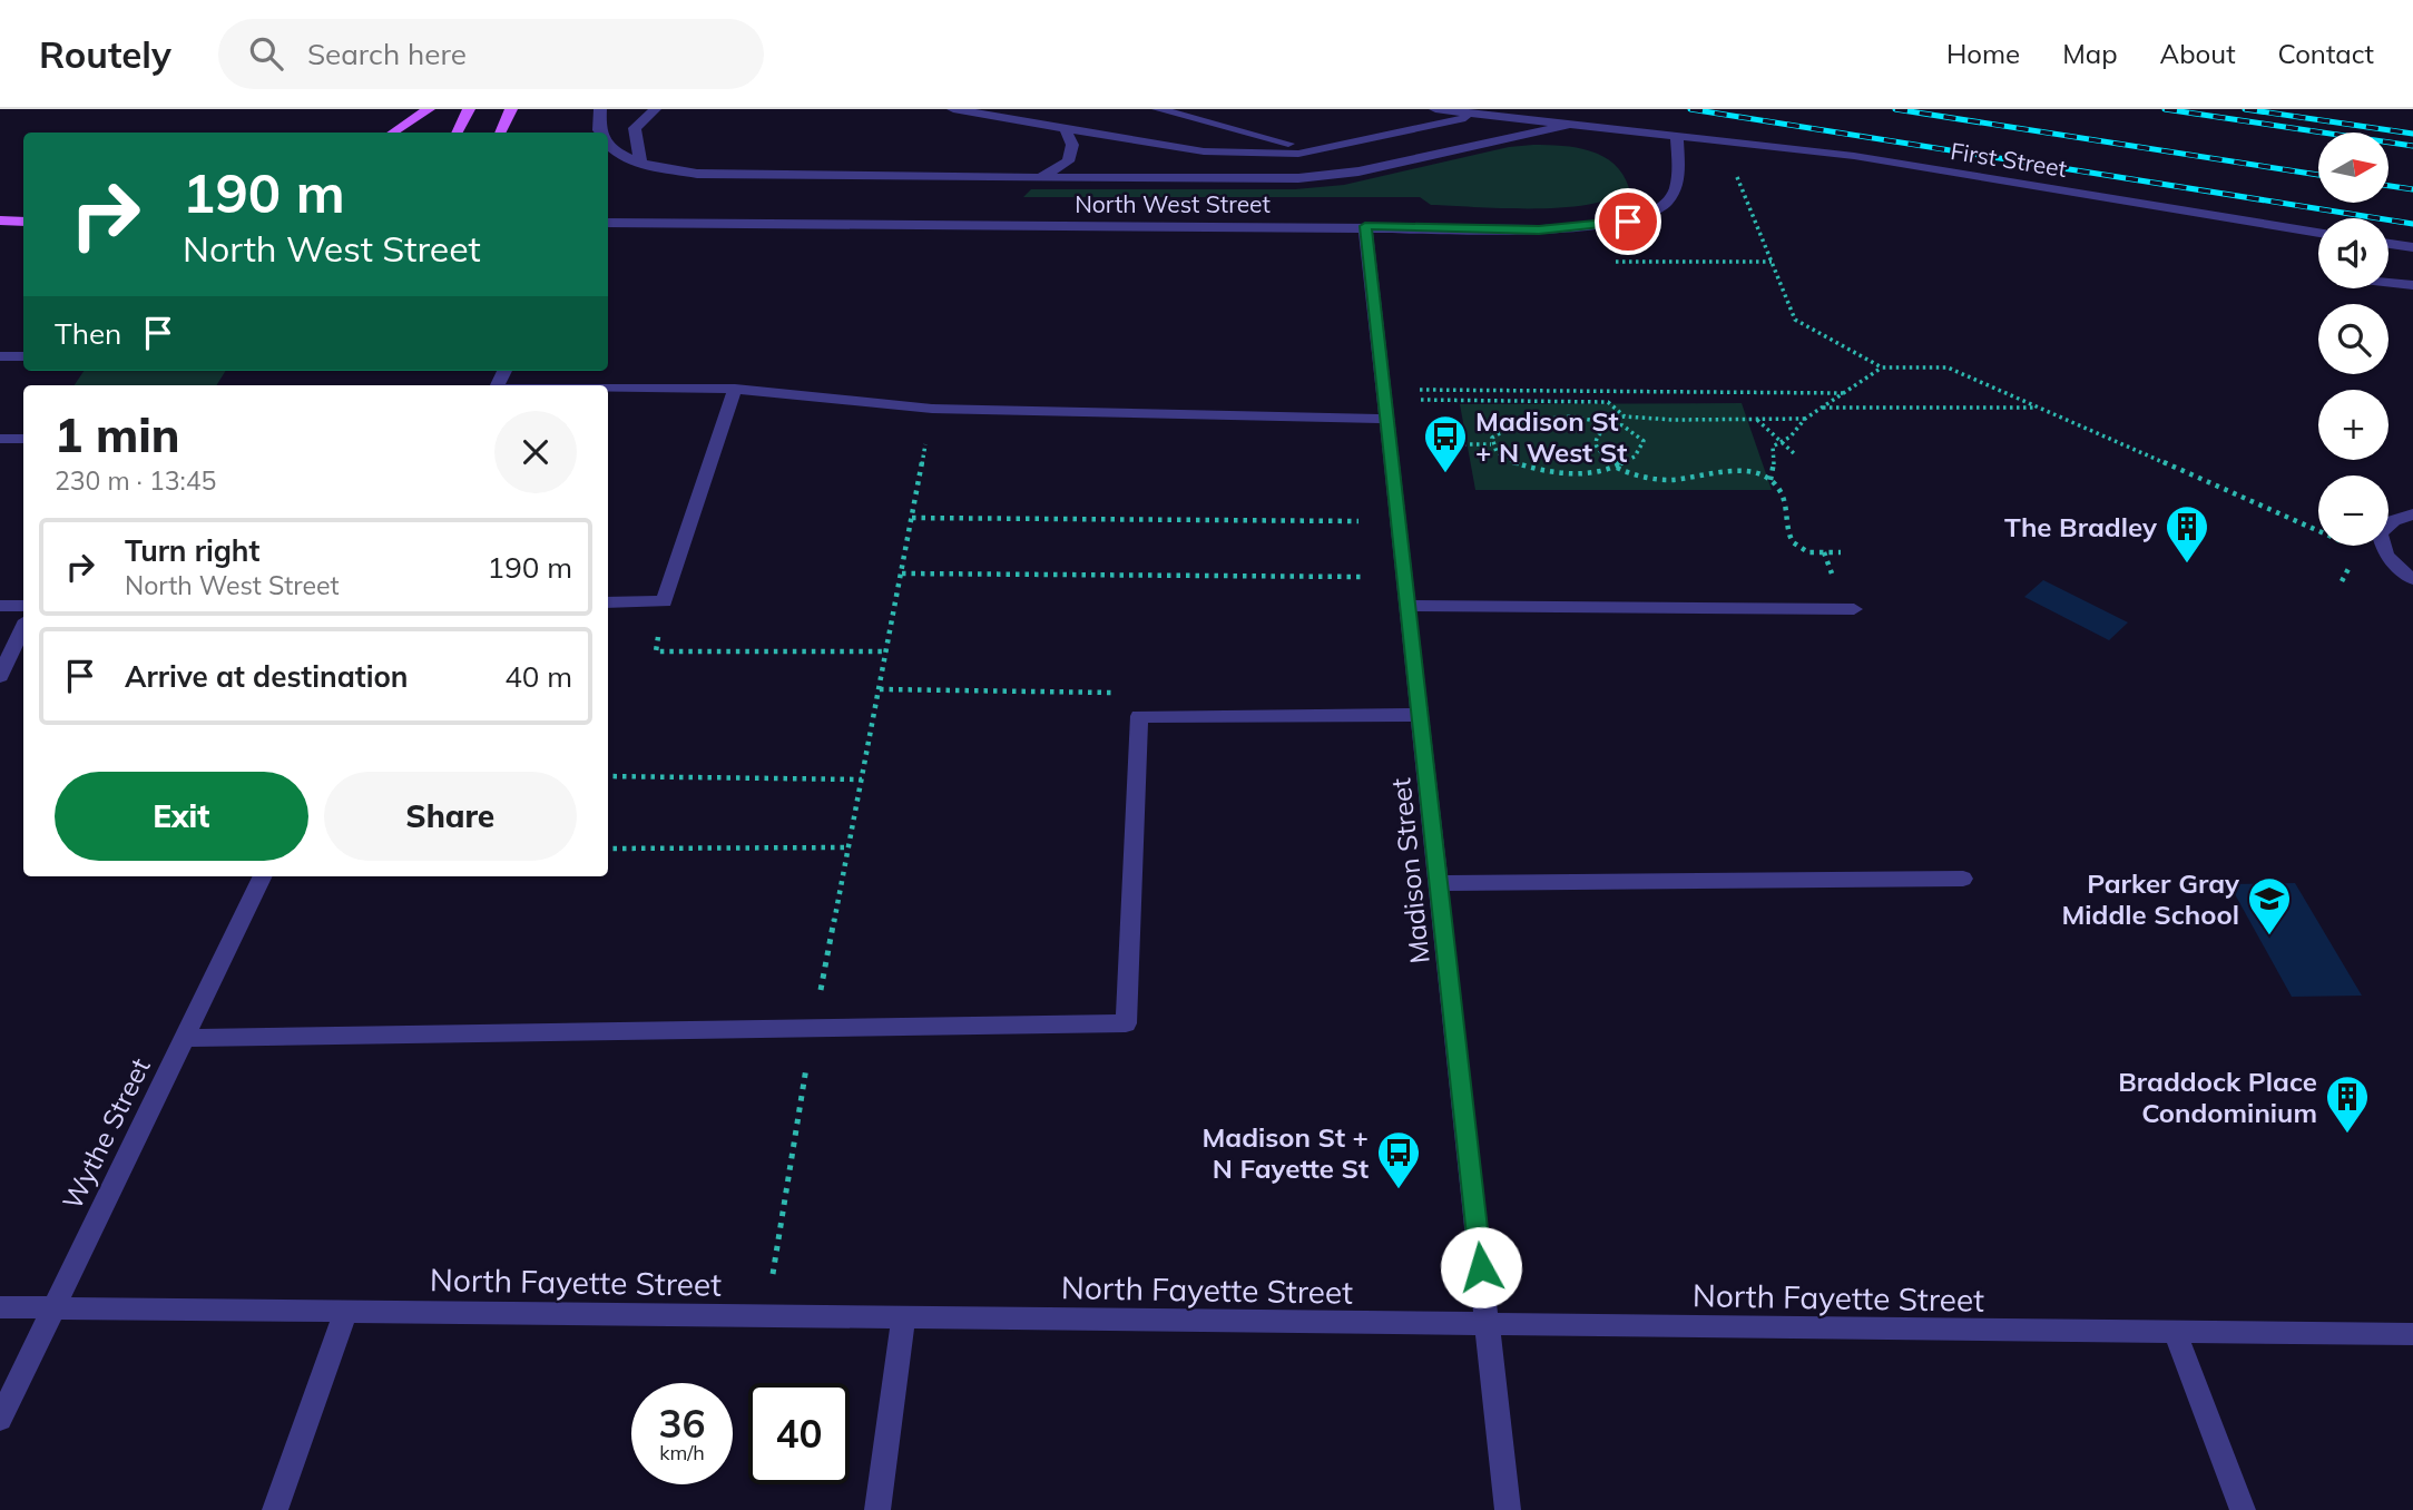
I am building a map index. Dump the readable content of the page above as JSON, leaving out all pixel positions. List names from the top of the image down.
{
  "streets": {
    "street": [
      "First Street",
      "North West Street",
      "Madison Street",
      "Wythe Street",
      "North Fayette Street"
    ]
  },
  "crossings": [
    ["First Street", "North West Street"],
    ["North West Street", "Madison Street"],
    ["Madison Street", "North Fayette Street"],
    ["Wythe Street", "North Fayette Street"]
  ],
  "places": {
    "bus stop": ["Madison St + N West St", "Madison St + N Fayette St"],
    "building": ["The Bradley", "Braddock Place Condominium"],
    "school or university": ["Parker Gray Middle School"]
  },
  "north": "right",
  "page": {
    "header": "Routely",
    "search": "Search here",
    "nav": [
      "Home",
      "Map",
      "About",
      "Contact"
    ],
    "map_buttons": ["+", "−"],
    "turn": ["190 m", "North West Street"],
    "then": "Then",
    "heading": ["1 min", "230 m · 13:45"],
    "list": [
      {
        "name": "Turn right",
        "note": "North West Street",
        "value": "190 m"
      },
      {
        "name": "Arrive at destination",
        "value": "40 m"
      }
    ],
    "buttons": ["Exit", "Share"],
    "speed": "36 km/h",
    "limit": "40"
  }
}
